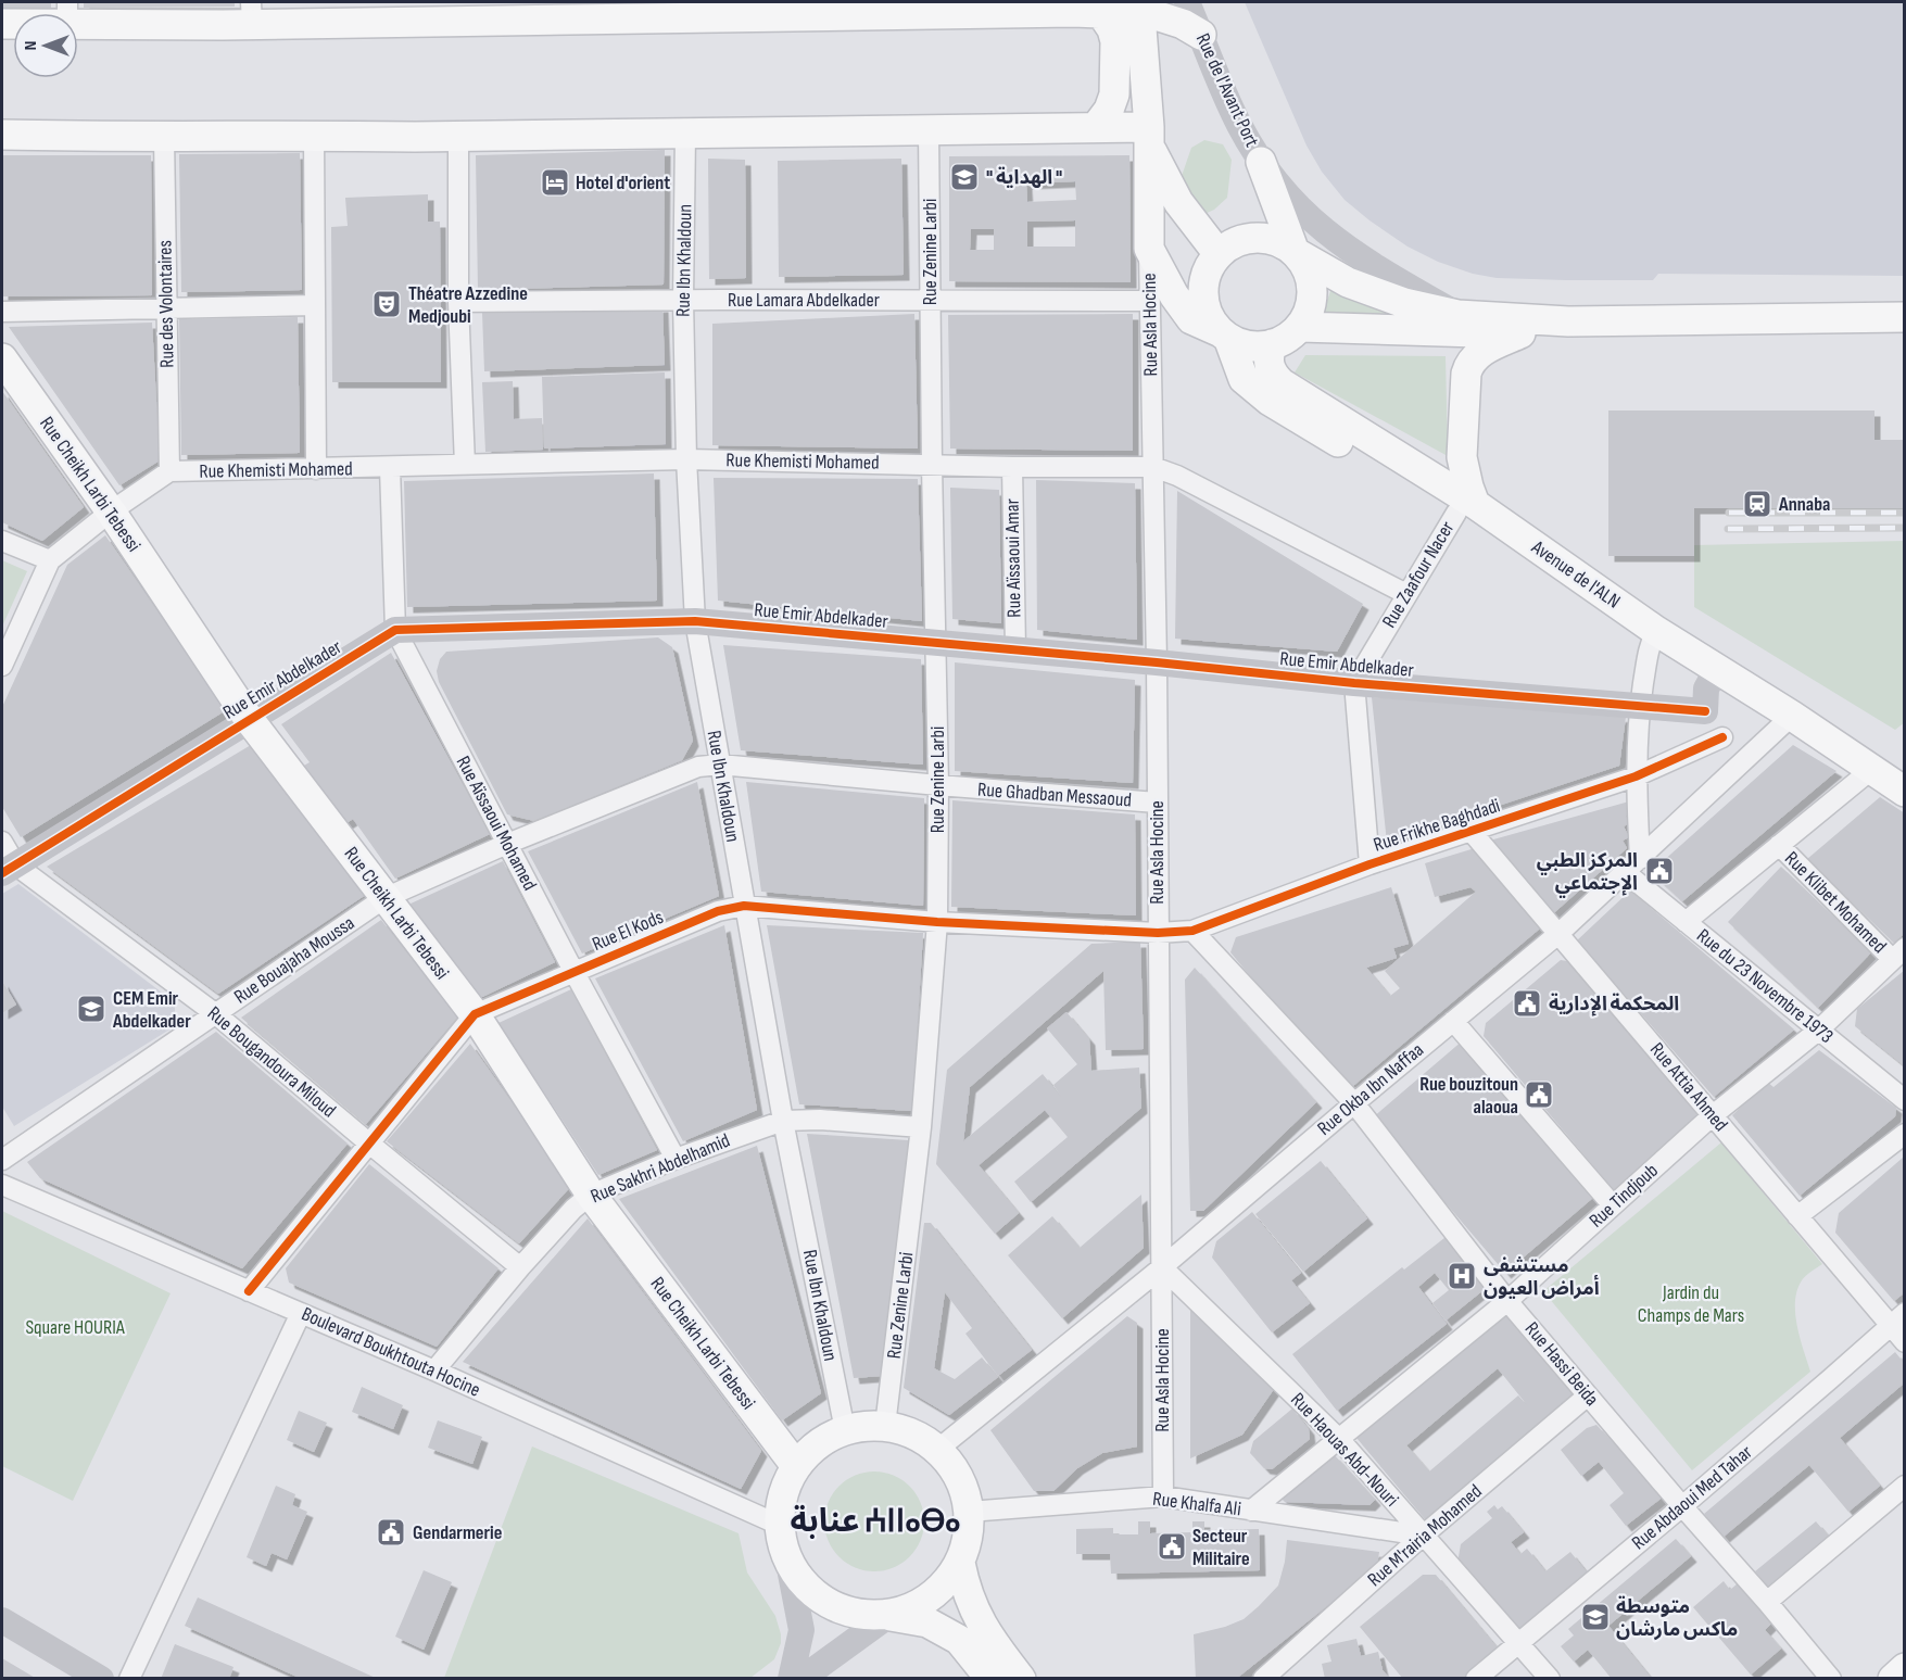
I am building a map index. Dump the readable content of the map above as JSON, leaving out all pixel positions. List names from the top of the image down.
{
  "streets": {
    "main road": ["Rue Asla Hocine", "Rue Cheikh Larbi Tebessi", "Avenue de l'ALN"],
    "street": [
      "Rue de l'Avant Port",
      "Rue Zenine Larbi",
      "Rue Ibn Khaldoun",
      "Rue Lamara Abdelkader",
      "Rue des Volontaires",
      "Rue Khemisti Mohamed",
      "Rue Aïssaoui Amar",
      "Rue Zaafour Nacer",
      "Rue Emir Abdelkader",
      "Rue Ghadban Messaoud",
      "Rue Aïssaoui Mohamed",
      "Rue Frikhe Baghdadi",
      "Rue Klibet Mohamed",
      "Rue El Kods",
      "Rue Bouajaha Moussa",
      "Rue du 23 Novembre 1973",
      "Rue Bougandoura Miloud",
      "Rue Attia Ahmed",
      "Rue Okba Ibn Naffaa",
      "Rue Sakhri Abdelhamid",
      "Rue Tindjoub",
      "Boulevard Boukhtouta Hocine",
      "Rue Hassi Beida",
      "Rue Haouas Abd-Nouri",
      "Rue Abdaoui Med Tahar",
      "Rue Khalfa Ali",
      "Rue M'rairia Mohamed"
    ]
  },
  "crossings": [
    ["Rue Zenine Larbi", "Rue Ibn Khaldoun"],
    ["Rue Zenine Larbi", "Rue Lamara Abdelkader"],
    ["Rue Zenine Larbi", "Rue Khemisti Mohamed"],
    ["Rue Zenine Larbi", "Rue Cheikh Larbi Tebessi"],
    ["Rue Zenine Larbi", "Rue Emir Abdelkader"],
    ["Rue Zenine Larbi", "Rue Ghadban Messaoud"],
    ["Rue Zenine Larbi", "Rue El Kods"],
    ["Rue Zenine Larbi", "Rue Okba Ibn Naffaa"],
    ["Rue Zenine Larbi", "Rue Sakhri Abdelhamid"],
    ["Rue Zenine Larbi", "Boulevard Boukhtouta Hocine"],
    ["Rue Zenine Larbi", "Rue Khalfa Ali"],
    ["Rue Ibn Khaldoun", "Rue Lamara Abdelkader"],
    ["Rue Ibn Khaldoun", "Rue Khemisti Mohamed"],
    ["Rue Ibn Khaldoun", "Rue Cheikh Larbi Tebessi"],
    ["Rue Ibn Khaldoun", "Rue Emir Abdelkader"],
    ["Rue Ibn Khaldoun", "Rue Ghadban Messaoud"],
    ["Rue Ibn Khaldoun", "Rue El Kods"],
    ["Rue Ibn Khaldoun", "Rue Bouajaha Moussa"],
    ["Rue Ibn Khaldoun", "Rue Okba Ibn Naffaa"],
    ["Rue Ibn Khaldoun", "Rue Sakhri Abdelhamid"],
    ["Rue Ibn Khaldoun", "Boulevard Boukhtouta Hocine"],
    ["Rue Ibn Khaldoun", "Rue Khalfa Ali"],
    ["Rue Lamara Abdelkader", "Rue Asla Hocine"],
    ["Rue des Volontaires", "Rue Khemisti Mohamed"],
    ["Rue Asla Hocine", "Rue Khemisti Mohamed"],
    ["Rue Asla Hocine", "Avenue de l'ALN"],
    ["Rue Asla Hocine", "Rue Emir Abdelkader"],
    ["Rue Asla Hocine", "Rue Ghadban Messaoud"],
    ["Rue Asla Hocine", "Rue Frikhe Baghdadi"],
    ["Rue Asla Hocine", "Rue El Kods"],
    ["Rue Asla Hocine", "Rue Okba Ibn Naffaa"],
    ["Rue Asla Hocine", "Rue Haouas Abd-Nouri"],
    ["Rue Asla Hocine", "Rue Khalfa Ali"],
    ["Rue Khemisti Mohamed", "Rue Aïssaoui Amar"],
    ["Rue Khemisti Mohamed", "Rue Zaafour Nacer"],
    ["Rue Khemisti Mohamed", "Rue Aïssaoui Mohamed"],
    ["Rue Cheikh Larbi Tebessi", "Rue Emir Abdelkader"],
    ["Rue Cheikh Larbi Tebessi", "Rue El Kods"],
    ["Rue Cheikh Larbi Tebessi", "Rue Bouajaha Moussa"],
    ["Rue Cheikh Larbi Tebessi", "Rue Okba Ibn Naffaa"],
    ["Rue Cheikh Larbi Tebessi", "Rue Sakhri Abdelhamid"],
    ["Rue Cheikh Larbi Tebessi", "Boulevard Boukhtouta Hocine"],
    ["Rue Cheikh Larbi Tebessi", "Rue Khalfa Ali"],
    ["Rue Aïssaoui Amar", "Rue Emir Abdelkader"],
    ["Rue Zaafour Nacer", "Avenue de l'ALN"],
    ["Rue Zaafour Nacer", "Rue Emir Abdelkader"],
    ["Avenue de l'ALN", "Rue Klibet Mohamed"],
    ["Avenue de l'ALN", "Rue Okba Ibn Naffaa"],
    ["Rue Emir Abdelkader", "Rue Aïssaoui Mohamed"],
    ["Rue Emir Abdelkader", "Rue Bougandoura Miloud"],
    ["Rue Ghadban Messaoud", "Rue Bouajaha Moussa"],
    ["Rue Aïssaoui Mohamed", "Rue El Kods"],
    ["Rue Aïssaoui Mohamed", "Rue Bouajaha Moussa"],
    ["Rue Aïssaoui Mohamed", "Rue Sakhri Abdelhamid"],
    ["Rue Frikhe Baghdadi", "Rue El Kods"],
    ["Rue Frikhe Baghdadi", "Rue Attia Ahmed"],
    ["Rue Frikhe Baghdadi", "Rue Hassi Beida"],
    ["Rue Klibet Mohamed", "Rue du 23 Novembre 1973"],
    ["Rue Klibet Mohamed", "Rue Tindjoub"],
    ["Rue El Kods", "Rue Bougandoura Miloud"],
    ["Rue El Kods", "Boulevard Boukhtouta Hocine"],
    ["Rue Bouajaha Moussa", "Rue Bougandoura Miloud"],
    ["Rue du 23 Novembre 1973", "Rue Okba Ibn Naffaa"],
    ["Rue du 23 Novembre 1973", "Rue Tindjoub"],
    ["Rue Bougandoura Miloud", "Rue Sakhri Abdelhamid"],
    ["Rue Attia Ahmed", "Rue Okba Ibn Naffaa"],
    ["Rue Attia Ahmed", "Rue Tindjoub"],
    ["Rue Attia Ahmed", "Rue Abdaoui Med Tahar"],
    ["Rue Okba Ibn Naffaa", "Boulevard Boukhtouta Hocine"],
    ["Rue Okba Ibn Naffaa", "Rue Hassi Beida"],
    ["Rue Okba Ibn Naffaa", "Rue Haouas Abd-Nouri"],
    ["Rue Okba Ibn Naffaa", "Rue Khalfa Ali"],
    ["Rue Sakhri Abdelhamid", "Boulevard Boukhtouta Hocine"],
    ["Rue Tindjoub", "Rue Hassi Beida"],
    ["Rue Tindjoub", "Rue Haouas Abd-Nouri"],
    ["Rue Tindjoub", "Rue Khalfa Ali"],
    ["Boulevard Boukhtouta Hocine", "Rue Khalfa Ali"],
    ["Rue Hassi Beida", "Rue Abdaoui Med Tahar"],
    ["Rue Hassi Beida", "Rue M'rairia Mohamed"],
    ["Rue Haouas Abd-Nouri", "Rue Abdaoui Med Tahar"],
    ["Rue Haouas Abd-Nouri", "Rue Khalfa Ali"],
    ["Rue Haouas Abd-Nouri", "Rue M'rairia Mohamed"],
    ["Rue Khalfa Ali", "Rue M'rairia Mohamed"]
  ],
  "districts": ["عنابة ⵄⵏⵏⴰⴱⴰ"],
  "parks": ["Jardin du Champs de Mars", "Square HOURIA"],
  "places": {
    "school or university": ["\" الهداية \"", "CEM Emir Abdelkader", "متوسطة ماكس مارشان"],
    "hotel": ["Hotel d'orient"],
    "theatre": ["Théatre Azzedine Medjoubi"],
    "station": ["Annaba"],
    "public building": [
      "المركز الطبي الإجتماعي",
      "المحكمة الإدارية",
      "Rue bouzitoun alaoua",
      "Gendarmerie",
      "Secteur Militaire"
    ],
    "hospital": ["مستشفى أمراض العيون"]
  },
  "north": "left"
}
